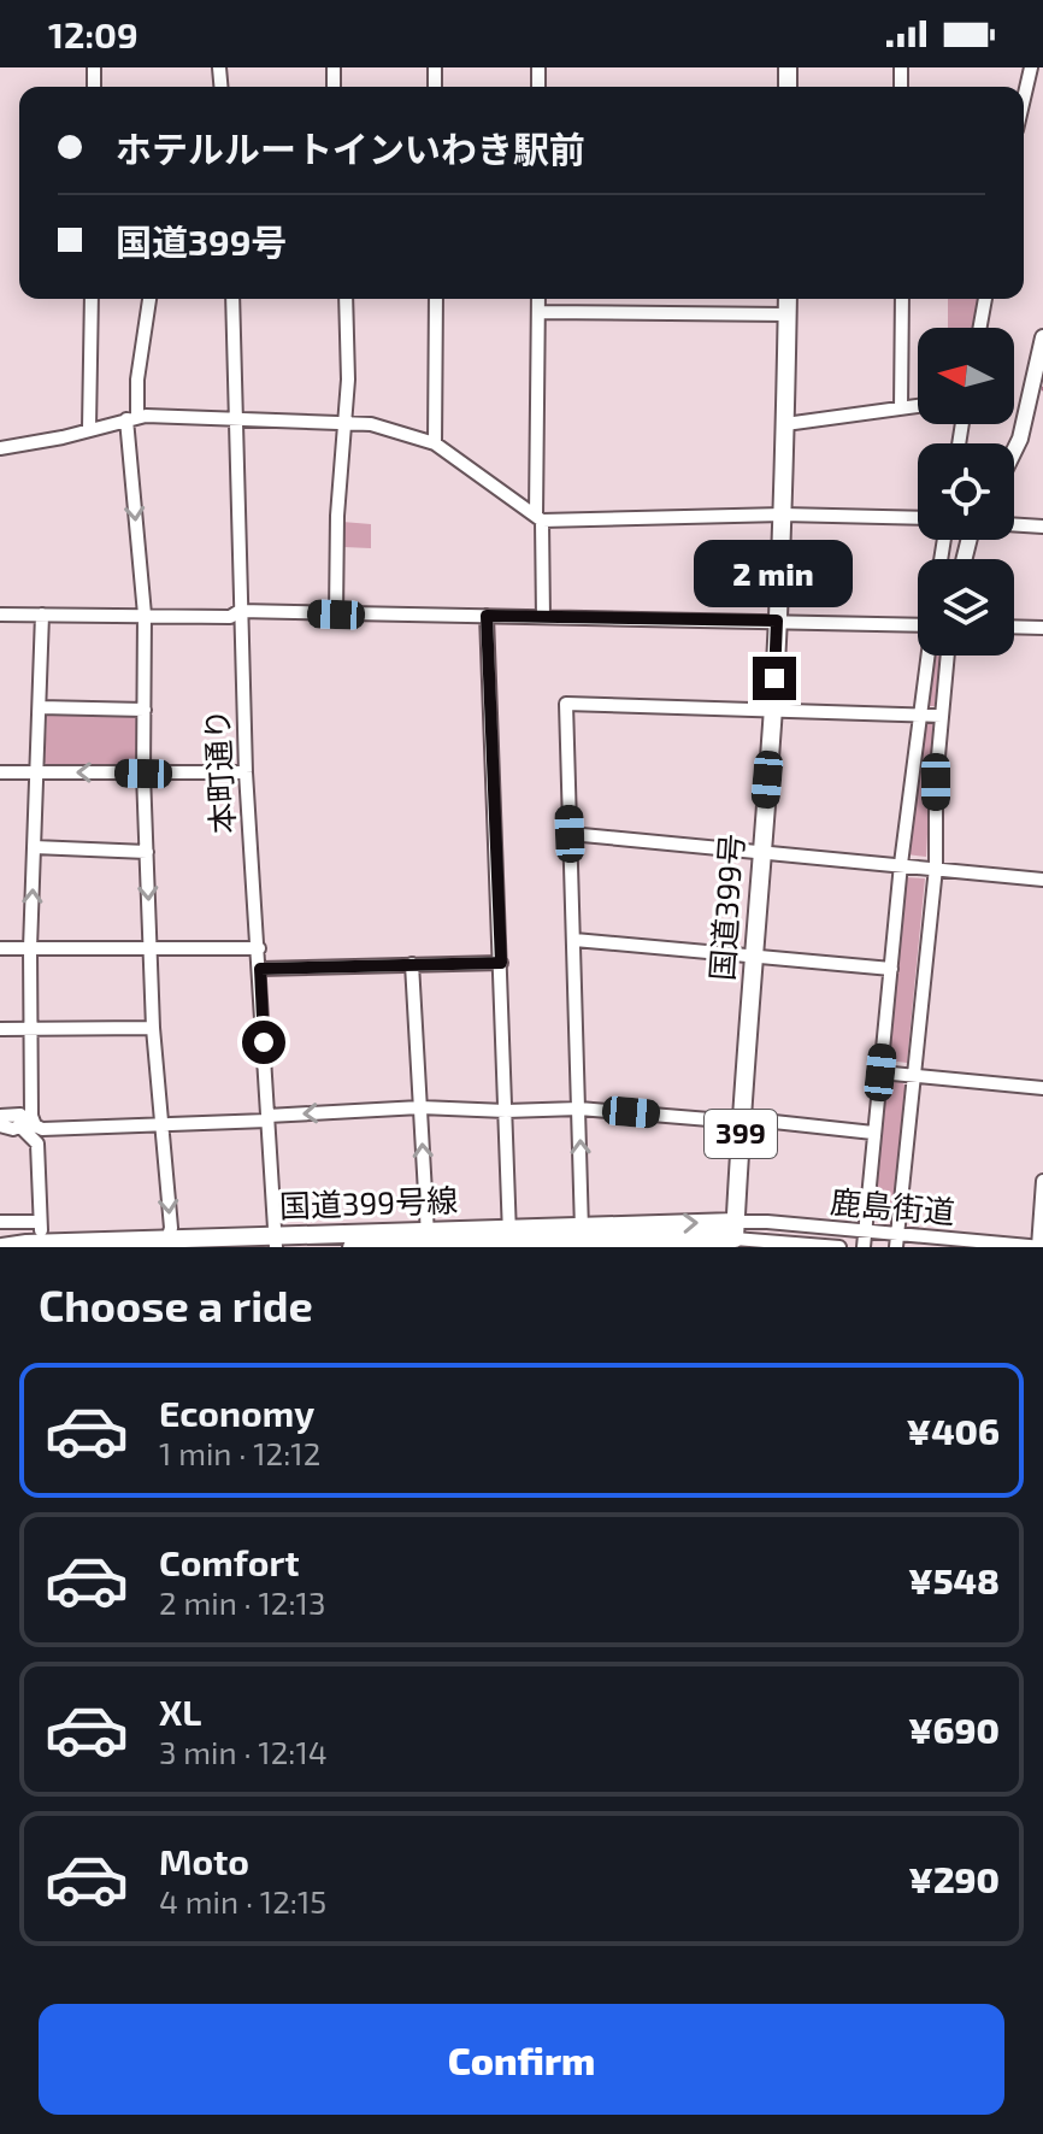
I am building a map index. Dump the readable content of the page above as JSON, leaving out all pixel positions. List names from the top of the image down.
{
  "streets": {
    "highway": ["国道399号", "399", "国道399号線"],
    "street": ["本町通り", "鹿島街道"]
  },
  "crossings": [
    ["本町通り", "国道399号線"],
    ["国道399号", "国道399号線"],
    ["国道399号", "鹿島街道"],
    ["国道399号線", "鹿島街道"]
  ],
  "north": "left",
  "page": {
    "status": "12:09",
    "banner": ["ホテルルートインいわき駅前", "国道399号"],
    "bubble": "2 min",
    "heading": "Choose a ride",
    "list": [
      {
        "name": "Economy",
        "note": "1 min · 12:12",
        "value": "¥406"
      },
      {
        "name": "Comfort",
        "note": "2 min · 12:13",
        "value": "¥548"
      },
      {
        "name": "XL",
        "note": "3 min · 12:14",
        "value": "¥690"
      },
      {
        "name": "Moto",
        "note": "4 min · 12:15",
        "value": "¥290"
      }
    ],
    "buttons": "Confirm"
  }
}
